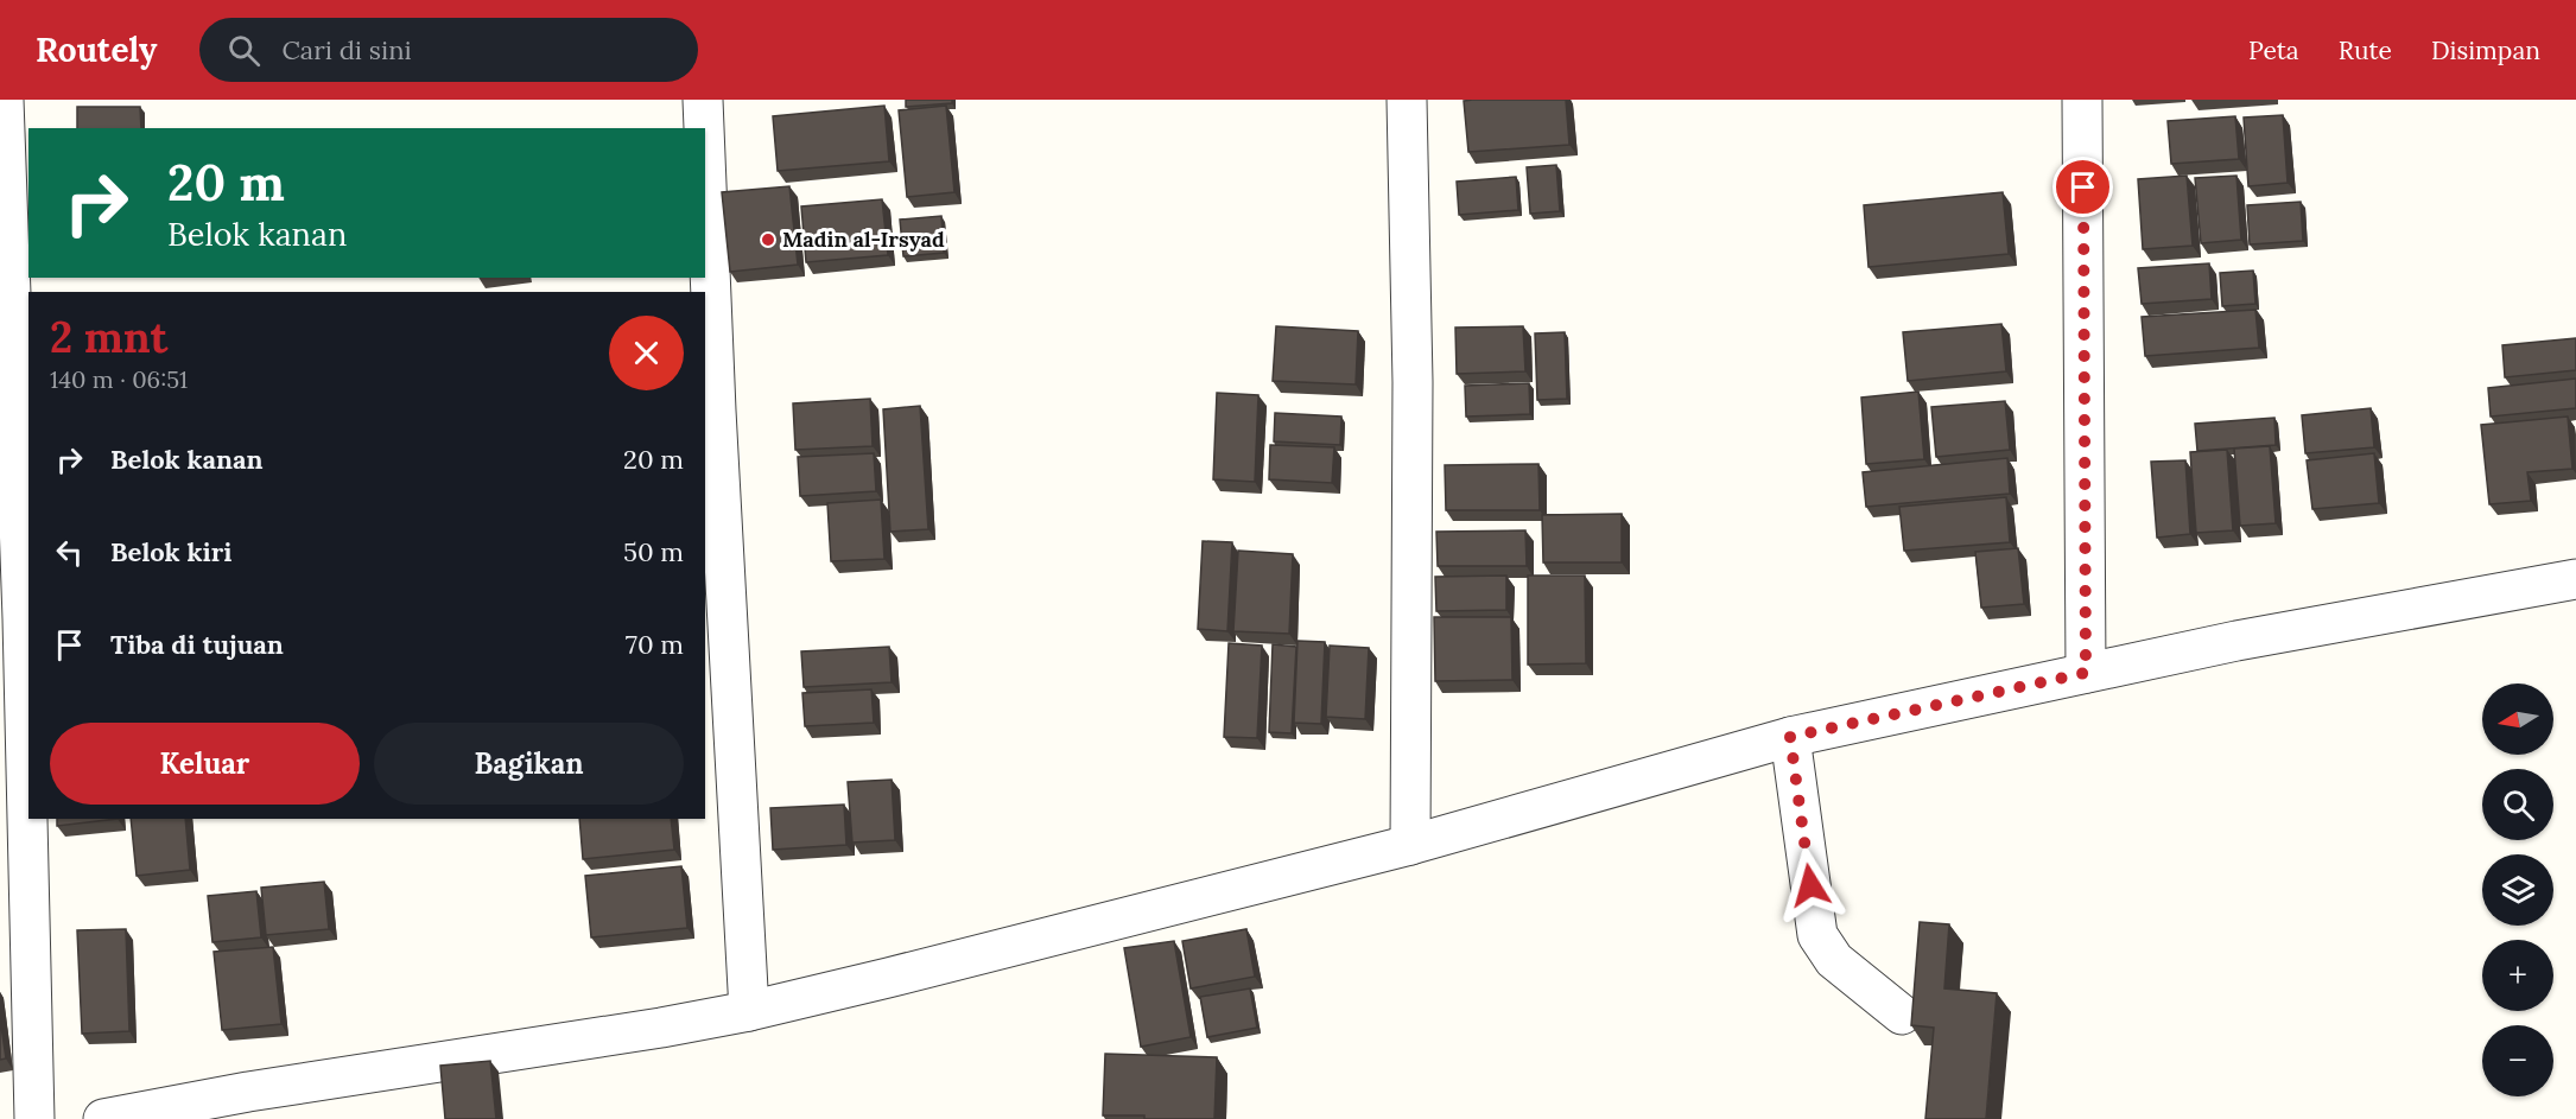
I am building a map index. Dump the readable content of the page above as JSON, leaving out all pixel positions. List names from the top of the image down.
{
  "places": ["Madin al-Irsyad"],
  "north": "left",
  "page": {
    "header": "Routely",
    "search": "Cari di sini",
    "nav": ["Peta", "Rute", "Disimpan"],
    "turn": ["20 m", "Belok kanan"],
    "heading": ["2 mnt", "140 m · 06:51"],
    "list": [
      {
        "name": "Belok kanan",
        "value": "20 m"
      },
      {
        "name": "Belok kiri",
        "value": "50 m"
      },
      {
        "name": "Tiba di tujuan",
        "value": "70 m"
      }
    ],
    "map_buttons": ["+", "−"],
    "buttons": ["Keluar", "Bagikan"]
  }
}
